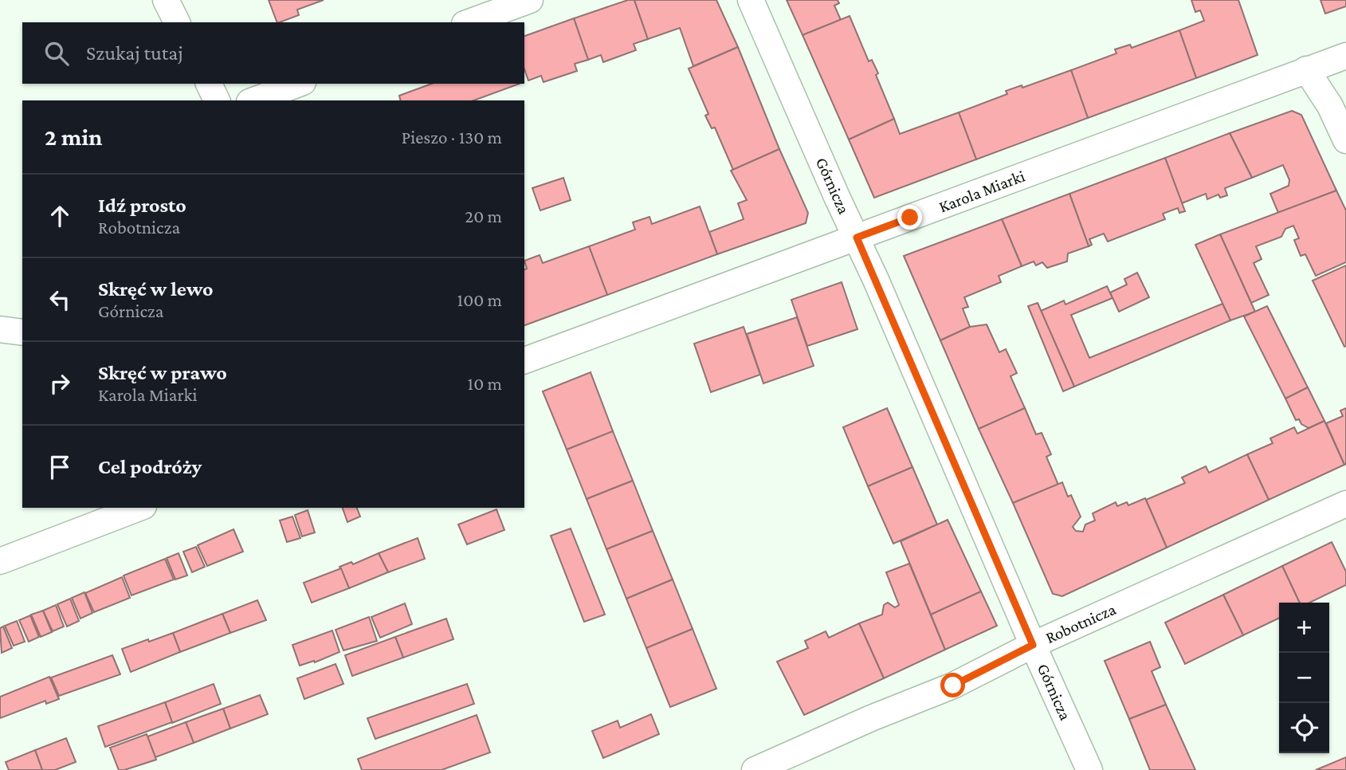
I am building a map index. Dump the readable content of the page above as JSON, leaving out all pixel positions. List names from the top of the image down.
{
  "streets": {
    "street": ["Górnicza", "Karola Miarki", "Robotnicza"]
  },
  "crossings": [
    ["Górnicza", "Karola Miarki"],
    ["Górnicza", "Robotnicza"]
  ],
  "page": {
    "search": "Szukaj tutaj",
    "heading": ["2 min", "Pieszo · 130 m"],
    "list": [
      ["Idź prosto", "Robotnicza", "20 m"],
      ["Skręć w lewo", "Górnicza", "100 m"],
      ["Skręć w prawo", "Karola Miarki", "10 m"],
      "Cel podróży"
    ],
    "map_buttons": ["+", "−"]
  }
}
